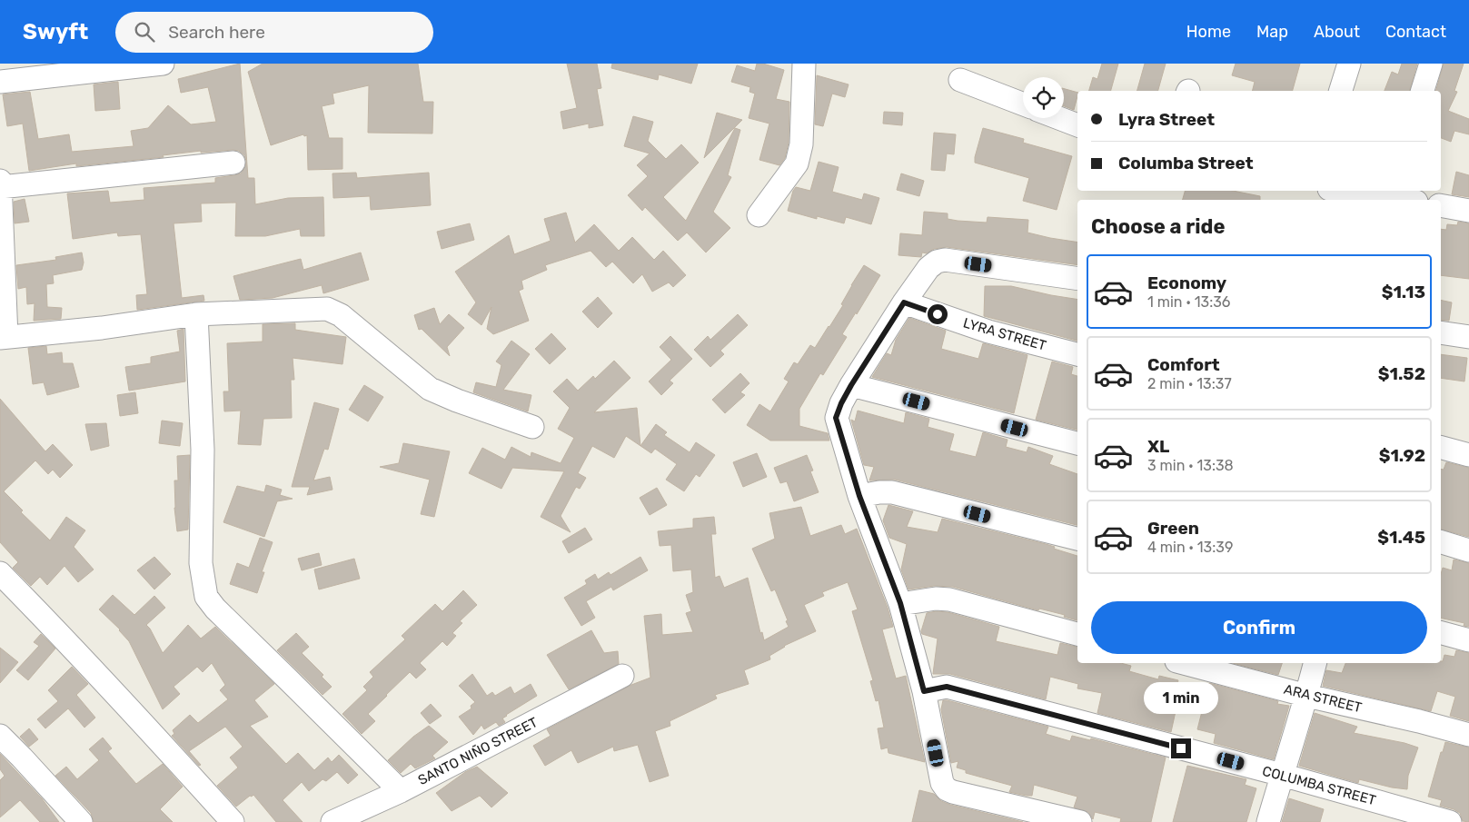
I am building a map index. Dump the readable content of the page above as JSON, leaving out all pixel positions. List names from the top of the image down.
{
  "streets": {
    "street": [
      "LYRA STREET",
      "ARA STREET",
      "SANTO NIÑO STREET",
      "COLUMBA STREET"
    ]
  },
  "page": {
    "header": "Swyft",
    "search": "Search here",
    "nav": [
      "Home",
      "Map",
      "About",
      "Contact"
    ],
    "banner": ["Lyra Street", "Columba Street"],
    "heading": "Choose a ride",
    "list": [
      {
        "name": "Economy",
        "note": "1 min · 13:36",
        "value": "$1.13"
      },
      {
        "name": "Comfort",
        "note": "2 min · 13:37",
        "value": "$1.52"
      },
      {
        "name": "XL",
        "note": "3 min · 13:38",
        "value": "$1.92"
      },
      {
        "name": "Green",
        "note": "4 min · 13:39",
        "value": "$1.45"
      }
    ],
    "buttons": "Confirm",
    "bubble": "1 min"
  }
}
